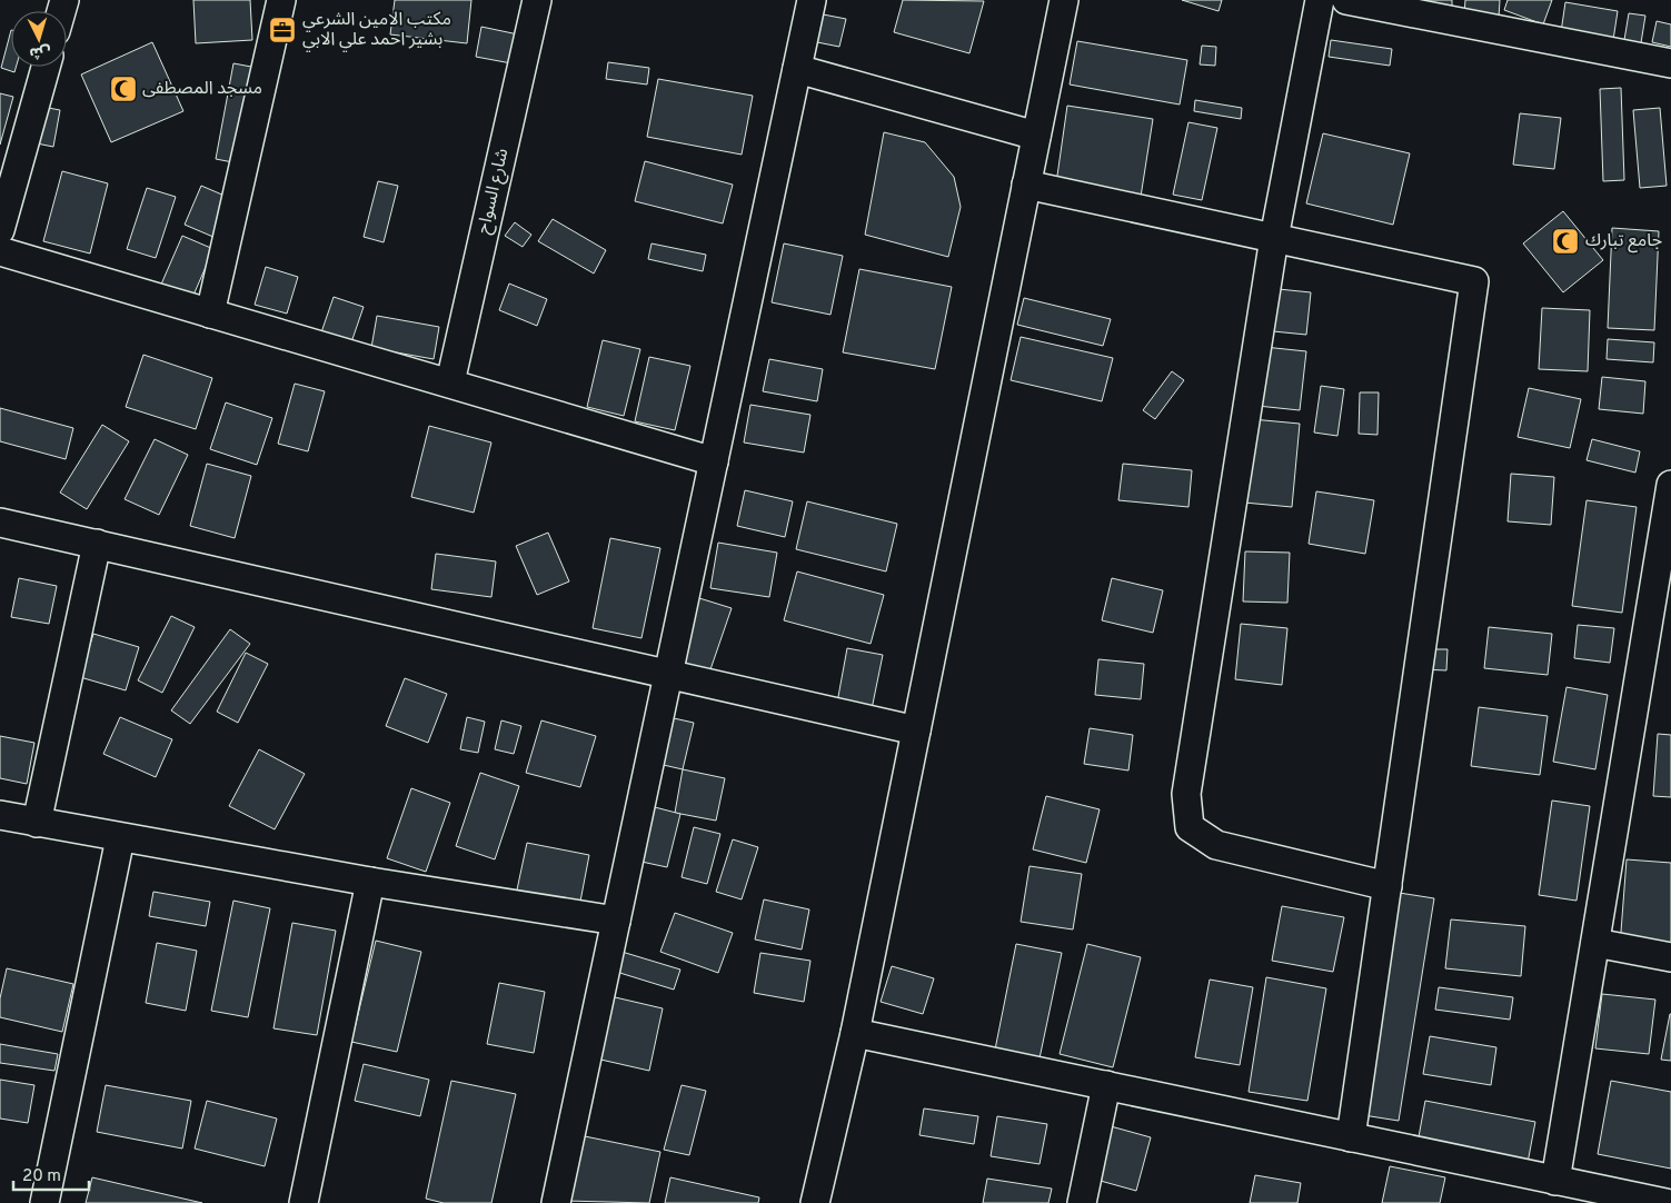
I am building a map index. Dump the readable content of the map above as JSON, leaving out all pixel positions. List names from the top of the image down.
{
  "streets": {
    "street": ["شارع السواح"]
  },
  "places": {
    "office": ["مكتب الامين الشرعي بشير احمد علي الابي"],
    "mosque": ["مسجد المصطفى", "جامع تبارك"]
  },
  "scale_bar": "20 m",
  "north": "bottom"
}
